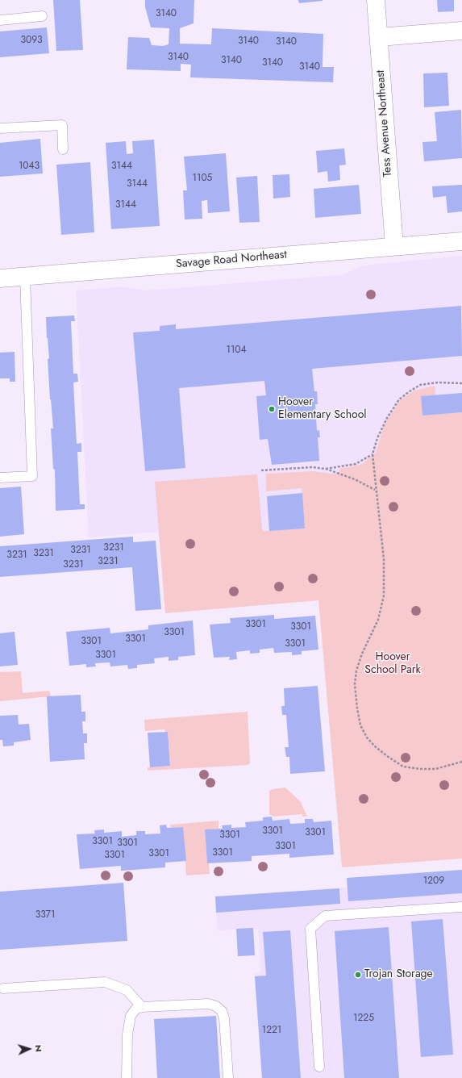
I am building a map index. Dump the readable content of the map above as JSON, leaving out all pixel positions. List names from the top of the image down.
{
  "streets": {
    "street": ["Tess Avenue Northeast", "Savage Road Northeast"]
  },
  "crossings": [
    ["Tess Avenue Northeast", "Savage Road Northeast"]
  ],
  "parks": ["Hoover School Park"],
  "places": ["Hoover Elementary School", "Trojan Storage"],
  "house_numbers": [
    "3140",
    "3093",
    "3140",
    "3140",
    "3140",
    "3140",
    "3140",
    "3140",
    "1043",
    "3144",
    "1105",
    "3144",
    "3144",
    "1104",
    "3231",
    "3231",
    "3231",
    "3231",
    "3231",
    "3231",
    "3301",
    "3301",
    "3301",
    "3301",
    "3301",
    "3301",
    "3301",
    "3301",
    "3301",
    "3301",
    "3301",
    "3301",
    "3301",
    "3301",
    "3301",
    "3301",
    "1209",
    "3371",
    "1225",
    "1221"
  ],
  "north": "right"
}
